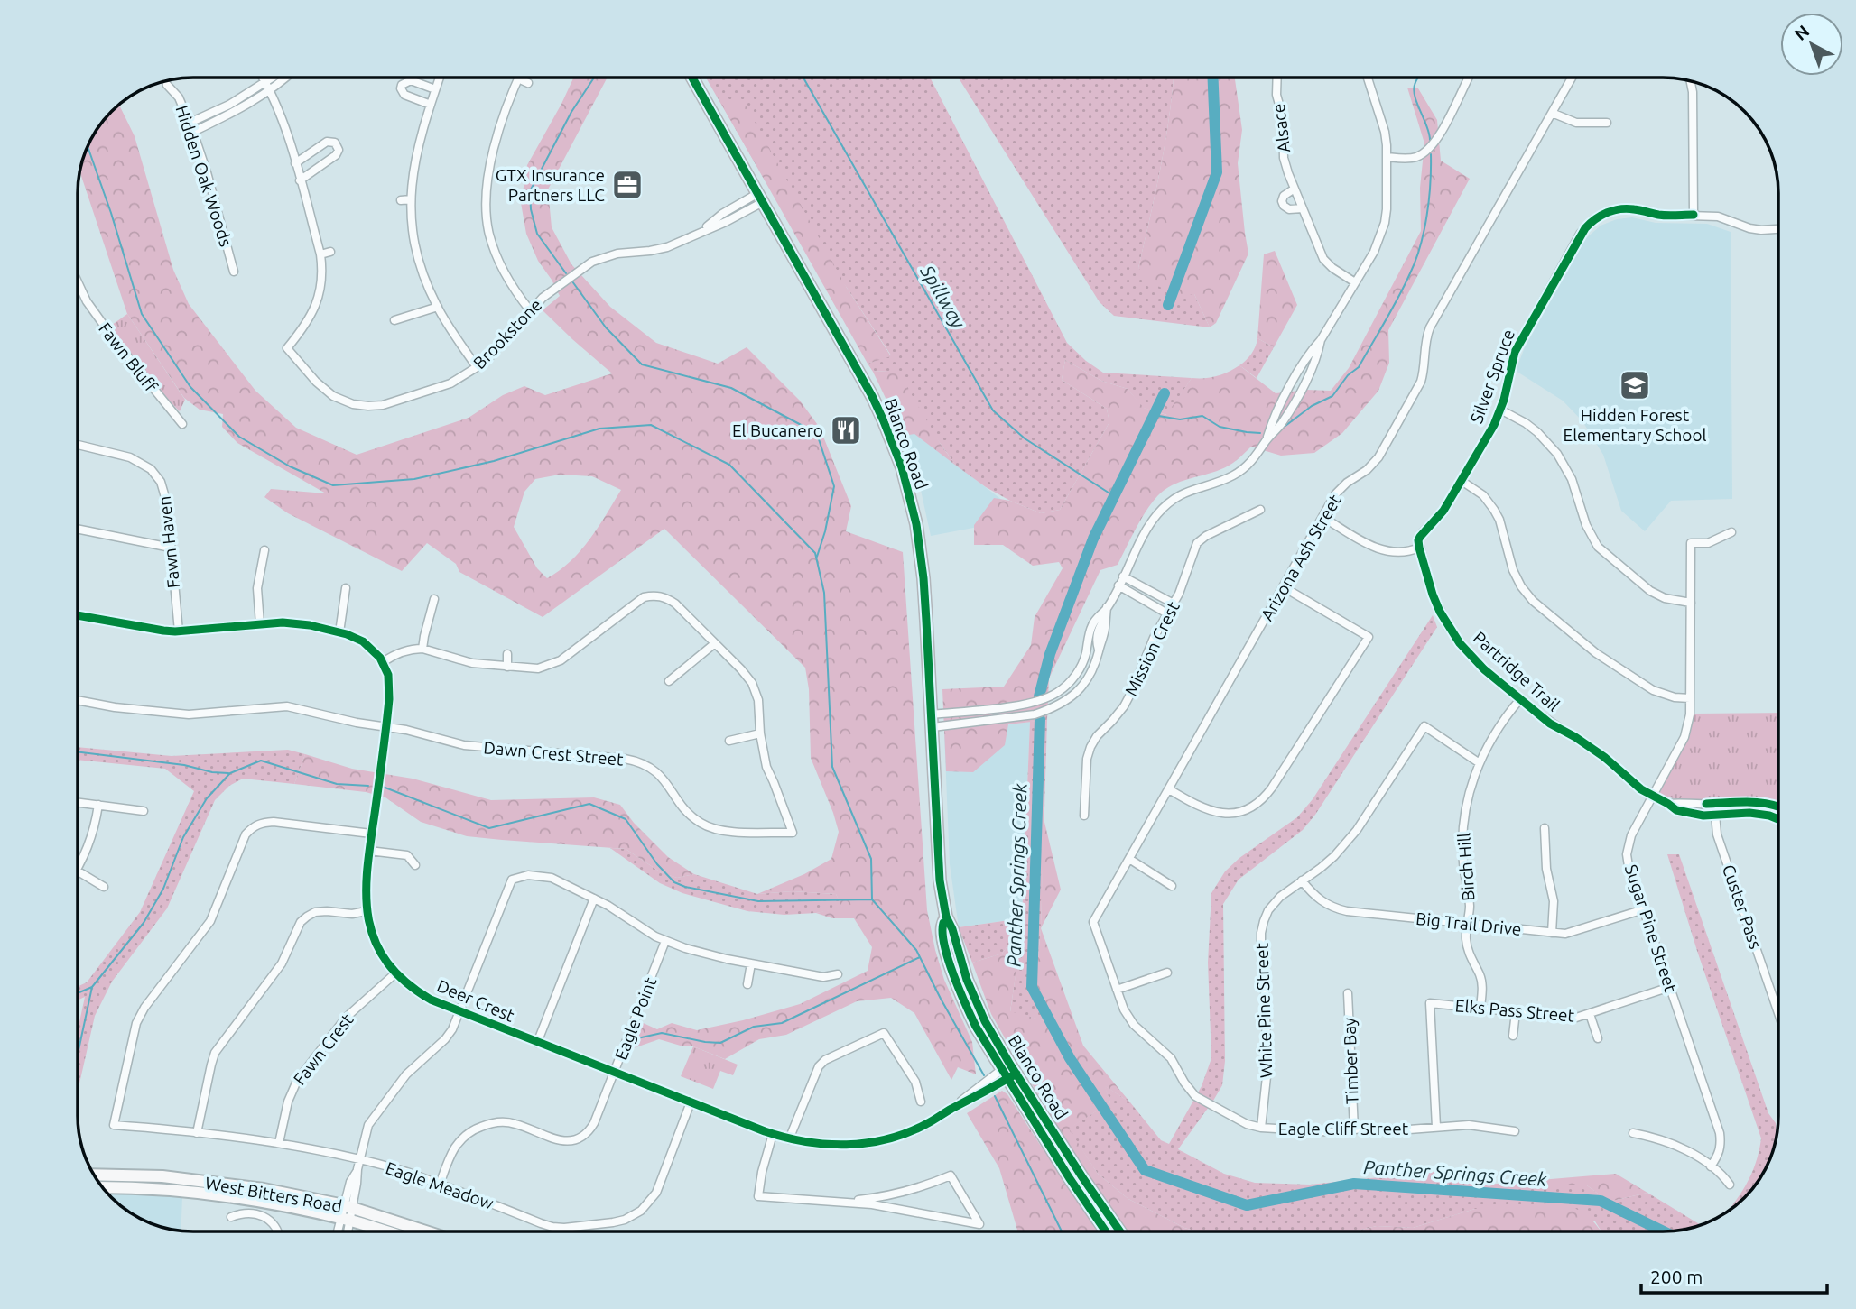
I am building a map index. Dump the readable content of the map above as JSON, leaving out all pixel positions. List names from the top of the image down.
{
  "streets": {
    "main road": ["Blanco Road", "West Bitters Road"],
    "street": [
      "Alsace",
      "Hidden Oak Woods",
      "Brookstone",
      "Fawn Bluff",
      "Silver Spruce",
      "Fawn Haven",
      "Arizona Ash Street",
      "Mission Crest",
      "Partridge Trail",
      "Dawn Crest Street",
      "Birch Hill",
      "Custer Pass",
      "Big Trail Drive",
      "Sugar Pine Street",
      "Deer Crest",
      "White Pine Street",
      "Elks Pass Street",
      "Eagle Point",
      "Fawn Crest",
      "Timber Bay",
      "Eagle Cliff Street",
      "Eagle Meadow"
    ]
  },
  "crossings": [
    ["Brookstone", "Blanco Road"],
    ["Silver Spruce", "Partridge Trail"],
    ["Blanco Road", "Deer Crest"],
    ["Arizona Ash Street", "Eagle Cliff Street"],
    ["Partridge Trail", "Birch Hill"],
    ["Partridge Trail", "Custer Pass"],
    ["Partridge Trail", "Sugar Pine Street"],
    ["Dawn Crest Street", "Deer Crest"],
    ["Birch Hill", "Big Trail Drive"],
    ["Birch Hill", "White Pine Street"],
    ["Birch Hill", "Elks Pass Street"],
    ["Big Trail Drive", "Sugar Pine Street"],
    ["Big Trail Drive", "White Pine Street"],
    ["Sugar Pine Street", "Elks Pass Street"],
    ["Deer Crest", "Eagle Point"],
    ["Deer Crest", "Fawn Crest"],
    ["Deer Crest", "Eagle Meadow"],
    ["White Pine Street", "Eagle Cliff Street"],
    ["Elks Pass Street", "Eagle Cliff Street"],
    ["Eagle Point", "Eagle Meadow"],
    ["Fawn Crest", "Eagle Meadow"],
    ["Timber Bay", "Eagle Cliff Street"]
  ],
  "water": ["Spillway", "Panther Springs Creek"],
  "places": {
    "office": ["GTX Insurance Partners LLC"],
    "school or university": ["Hidden Forest Elementary School"],
    "restaurant": ["El Bucanero"]
  },
  "scale_bar": "200 m",
  "north": "top left"
}
